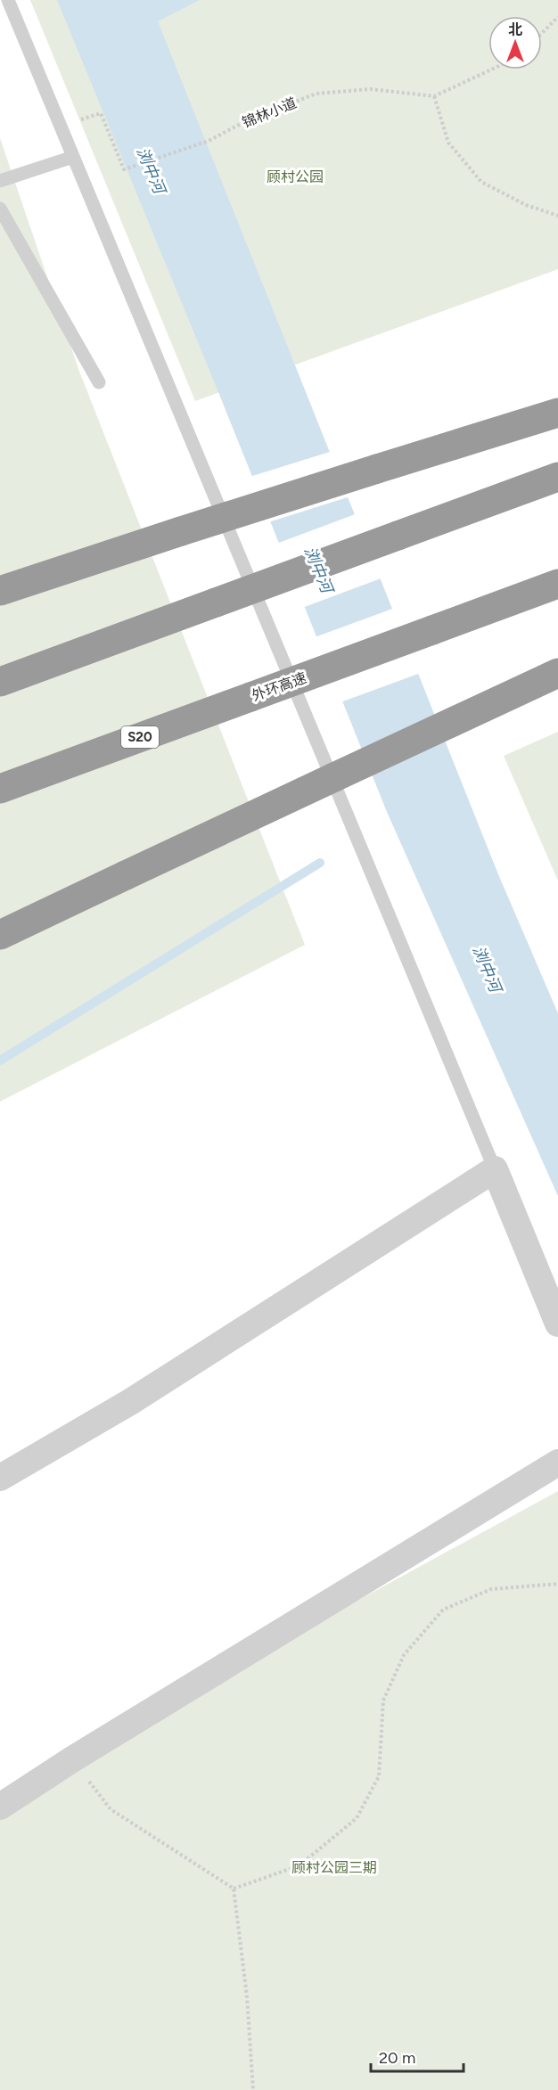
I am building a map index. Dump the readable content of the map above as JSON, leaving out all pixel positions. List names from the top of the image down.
{
  "streets": {
    "highway": ["外环高速", "S20"],
    "path": ["锦林小道"]
  },
  "water": ["浏中河"],
  "parks": ["顾村公园", "顾村公园三期"],
  "scale_bar": "20 m",
  "north": "top"
}
